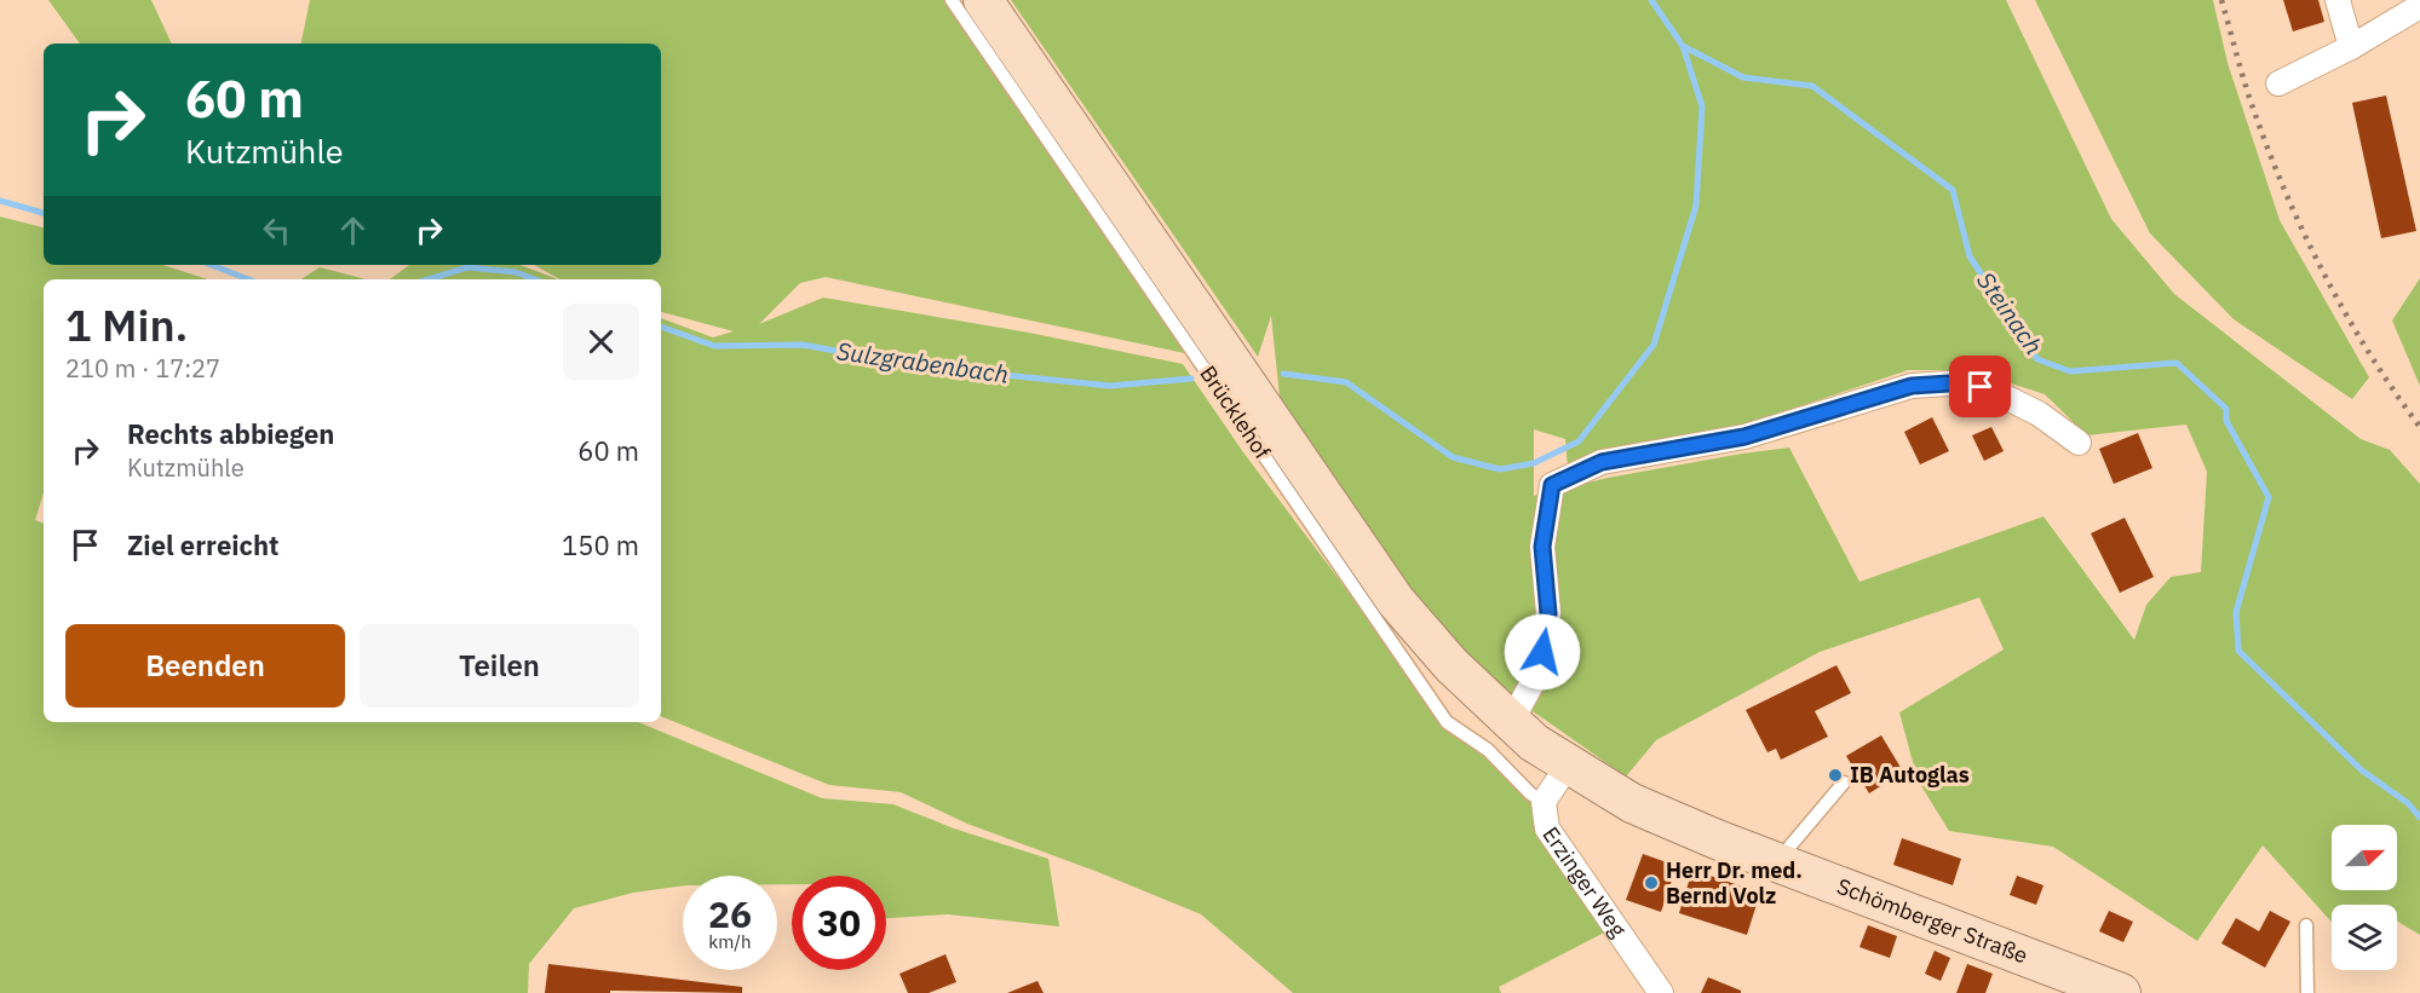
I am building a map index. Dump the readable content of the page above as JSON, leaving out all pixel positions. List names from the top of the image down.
{
  "streets": {
    "main road": ["Schömberger Straße"],
    "street": ["Erzinger Weg"],
    "lane": ["Brücklehof"]
  },
  "crossings": [
    ["Brücklehof", "Erzinger Weg"],
    ["Erzinger Weg", "Schömberger Straße"]
  ],
  "water": ["Steinach", "Sulzgrabenbach"],
  "places": ["IB Autoglas", "Herr Dr. med. Bernd Volz"],
  "north": "right",
  "page": {
    "turn": ["60 m", "Kutzmühle"],
    "heading": ["1 Min.", "210 m · 17:27"],
    "list": [
      {
        "name": "Rechts abbiegen",
        "note": "Kutzmühle",
        "value": "60 m"
      },
      {
        "name": "Ziel erreicht",
        "value": "150 m"
      }
    ],
    "buttons": ["Beenden", "Teilen"],
    "speed": "26 km/h",
    "limit": "30"
  }
}
